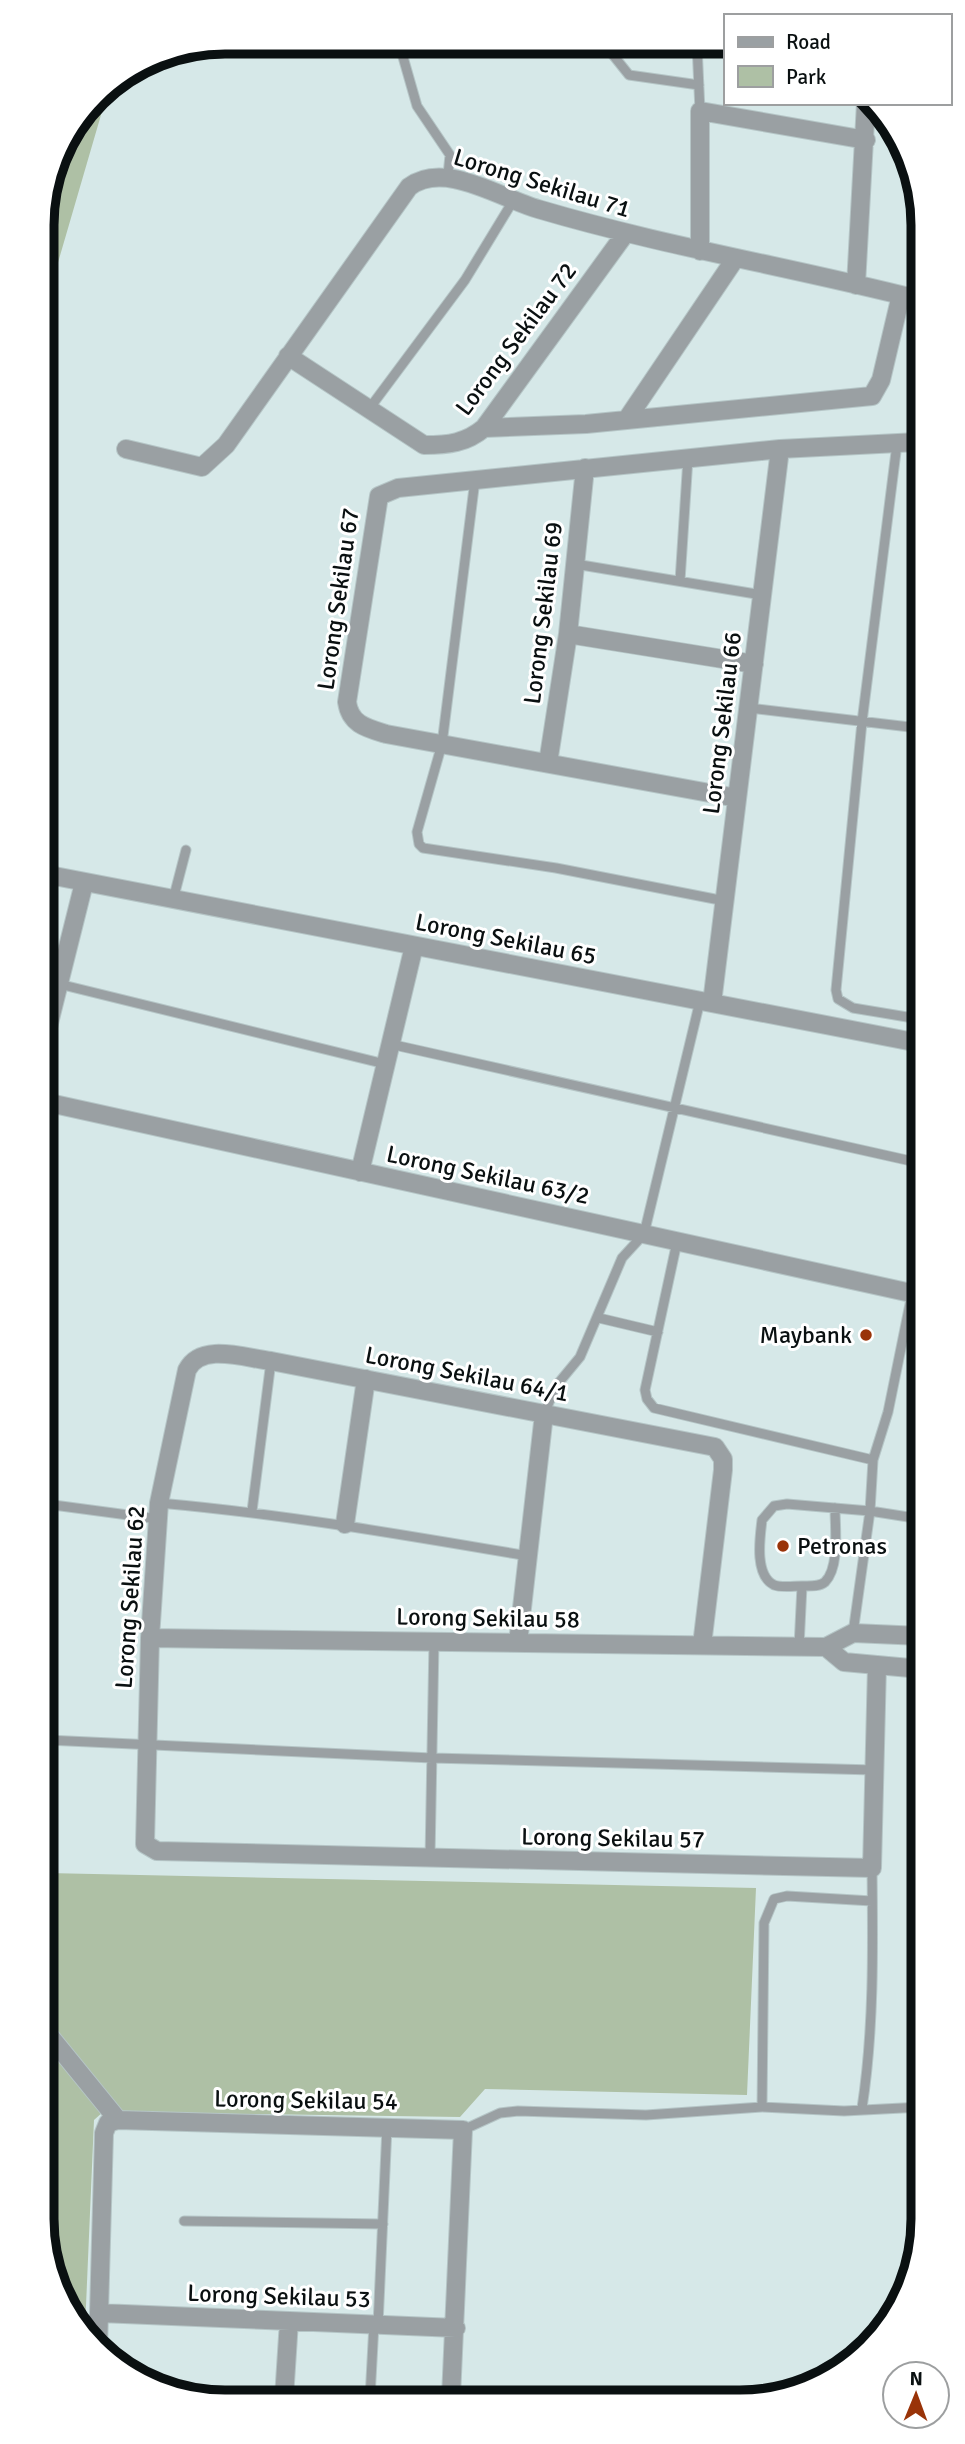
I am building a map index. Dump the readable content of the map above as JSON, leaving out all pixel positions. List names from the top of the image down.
{
  "streets": {
    "street": [
      "Lorong Sekilau 71",
      "Lorong Sekilau 72",
      "Lorong Sekilau 67",
      "Lorong Sekilau 69",
      "Lorong Sekilau 66",
      "Lorong Sekilau 65",
      "Lorong Sekilau 63/2",
      "Lorong Sekilau 64/1",
      "Lorong Sekilau 62",
      "Lorong Sekilau 58",
      "Lorong Sekilau 57",
      "Lorong Sekilau 54",
      "Lorong Sekilau 53"
    ]
  },
  "crossings": [
    ["Lorong Sekilau 71", "Lorong Sekilau 72"],
    ["Lorong Sekilau 67", "Lorong Sekilau 69"],
    ["Lorong Sekilau 67", "Lorong Sekilau 66"],
    ["Lorong Sekilau 66", "Lorong Sekilau 65"],
    ["Lorong Sekilau 64/1", "Lorong Sekilau 62"],
    ["Lorong Sekilau 64/1", "Lorong Sekilau 58"],
    ["Lorong Sekilau 62", "Lorong Sekilau 58"],
    ["Lorong Sekilau 62", "Lorong Sekilau 57"]
  ],
  "places": ["Maybank", "Petronas"],
  "legend": ["Road", "Park"],
  "north": "top"
}
